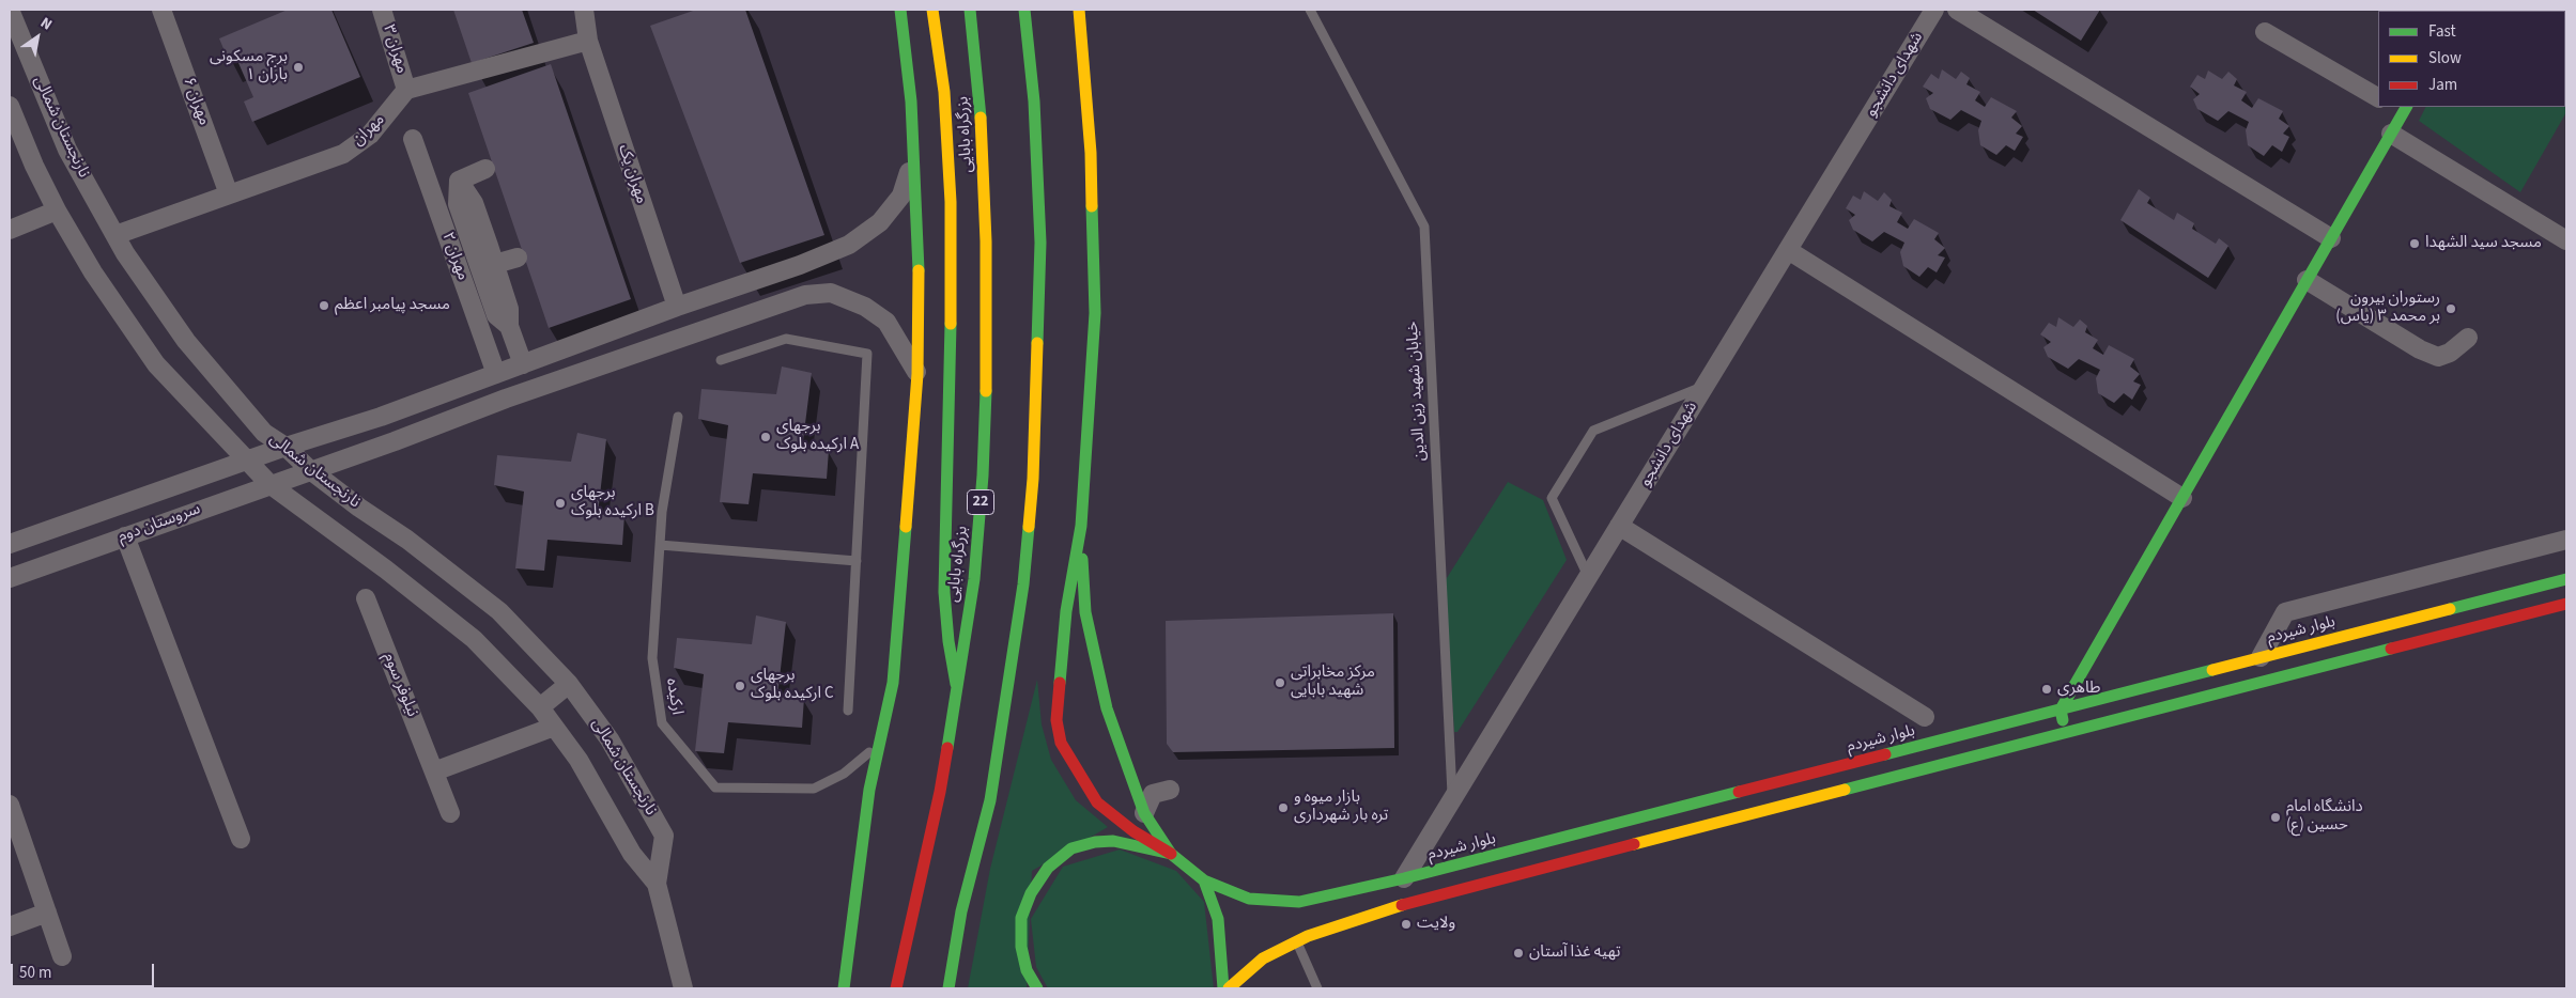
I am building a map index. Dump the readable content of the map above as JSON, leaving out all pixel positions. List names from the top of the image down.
{
  "streets": {
    "main road": ["بزرگراه بابایی", "22", "بلوار شیردم"],
    "street": [
      "مهران ۳",
      "شهدای دانشجو",
      "مهران ۶",
      "نارنجستان شمالی",
      "مهران",
      "مهران یک",
      "مهران ۲",
      "سروستان دوم",
      "نیلوفر سوم"
    ],
    "lane": ["خیابان شهید زین الدین", "ارکیده"]
  },
  "crossings": [
    ["مهران ۳", "مهران"],
    ["شهدای دانشجو", "خیابان شهید زین الدین"],
    ["شهدای دانشجو", "بلوار شیردم"],
    ["مهران ۶", "مهران"],
    ["نارنجستان شمالی", "مهران"],
    ["نارنجستان شمالی", "سروستان دوم"],
    ["مهران یک", "سروستان دوم"],
    ["مهران ۲", "سروستان دوم"]
  ],
  "places": [
    "برج مسکونی باران ۱",
    "مسجد سید الشهدا",
    "مسجد پیامبر اعظم",
    "رستوران بیرون بر محمد ۳ (یاس)",
    "برجهای ارکیده بلوک A",
    "برجهای ارکیده بلوک B",
    "مرکز مخابراتی شهید بابایی",
    "برجهای ارکیده بلوک C",
    "طاهری",
    "بازار میوه و تره بار شهرداری",
    "دانشگاه امام حسین (ع)",
    "ولایت",
    "تهیه غذا آستان"
  ],
  "legend": ["Fast", "Slow", "Jam"],
  "scale_bar": "50 m",
  "north": "top right"
}
